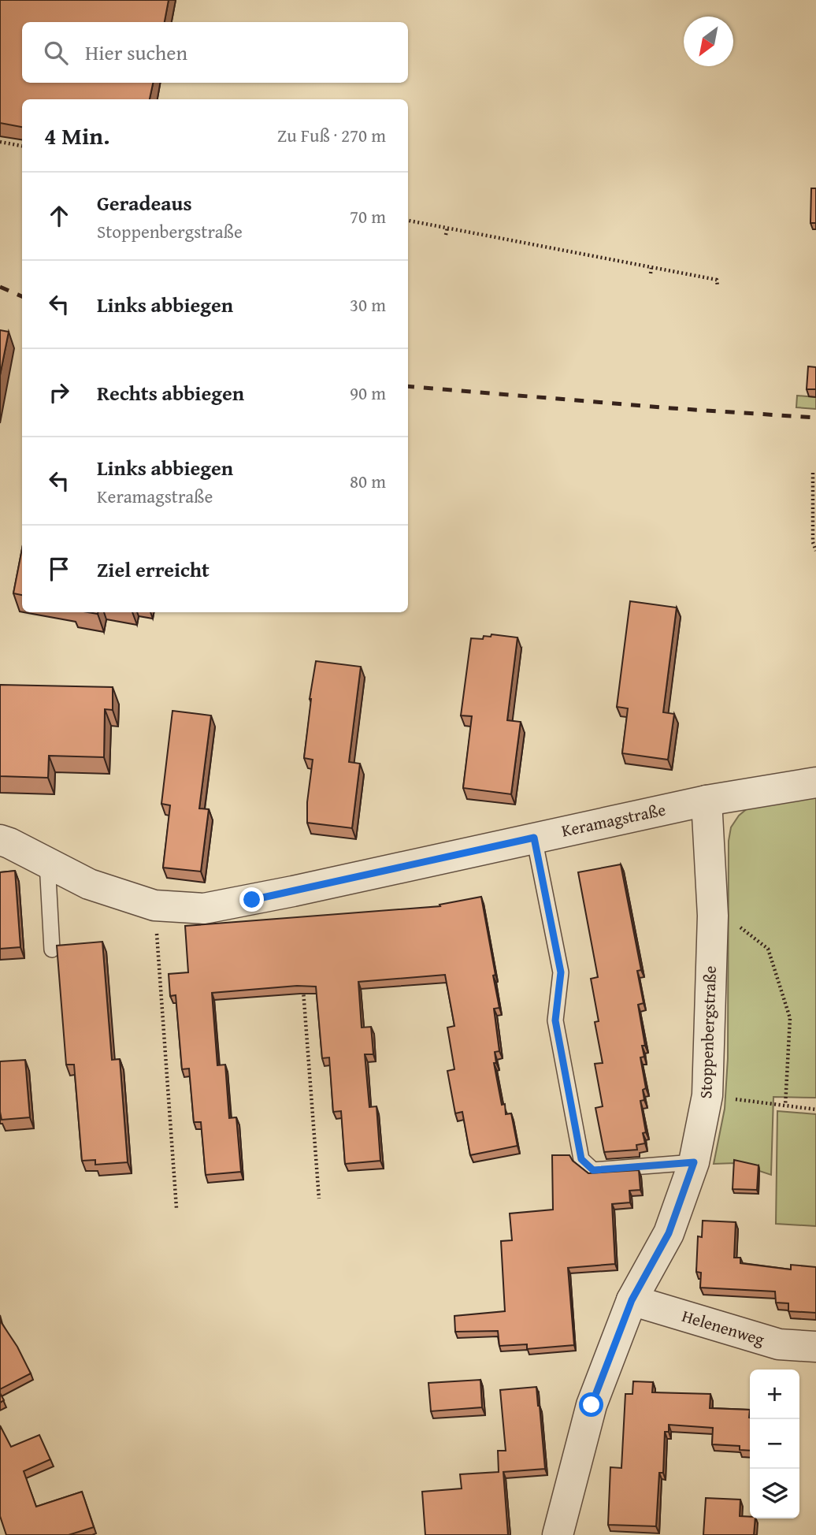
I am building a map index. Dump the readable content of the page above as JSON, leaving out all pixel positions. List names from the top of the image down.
{
  "streets": {
    "street": ["Keramagstraße", "Stoppenbergstraße", "Helenenweg"]
  },
  "crossings": [
    ["Keramagstraße", "Stoppenbergstraße"],
    ["Stoppenbergstraße", "Helenenweg"]
  ],
  "north": "bottom left",
  "page": {
    "search": "Hier suchen",
    "heading": ["4 Min.", "Zu Fuß · 270 m"],
    "list": [
      ["Geradeaus", "Stoppenbergstraße", "70 m"],
      ["Links abbiegen", "30 m"],
      ["Rechts abbiegen", "90 m"],
      ["Links abbiegen", "Keramagstraße", "80 m"],
      "Ziel erreicht"
    ],
    "map_buttons": ["+", "−"]
  }
}
